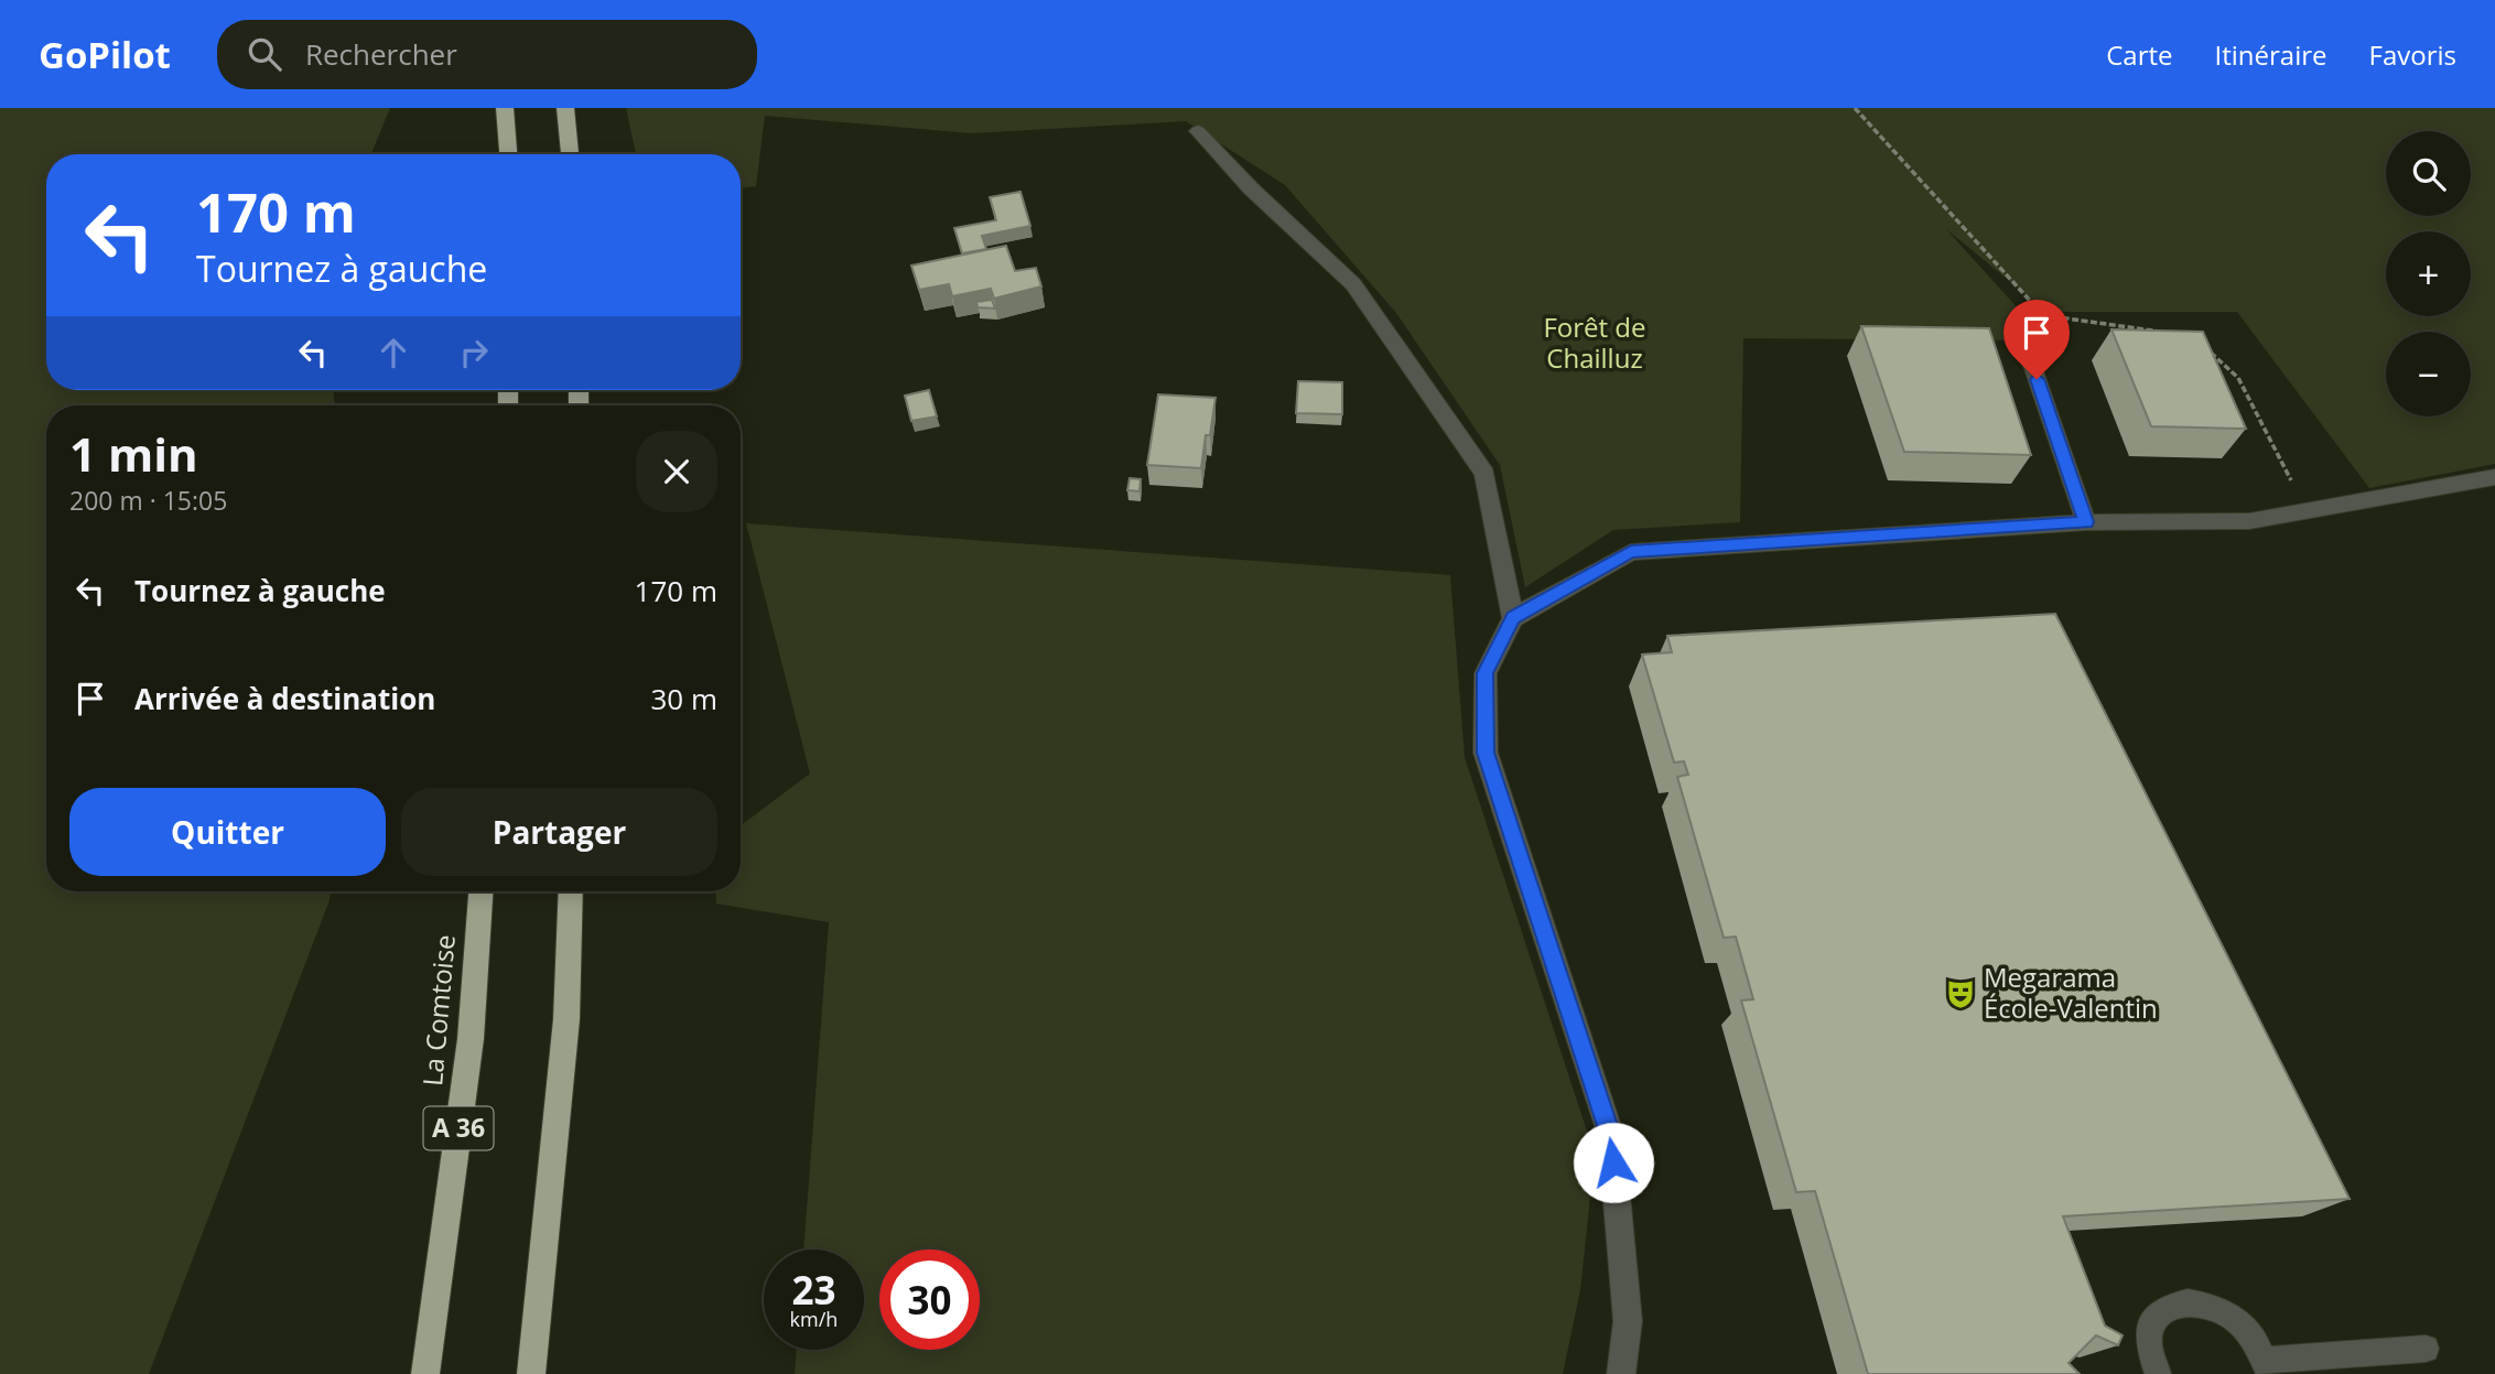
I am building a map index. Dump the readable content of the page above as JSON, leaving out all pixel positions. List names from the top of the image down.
{
  "streets": {
    "highway": ["La Comtoise", "A 36"]
  },
  "parks": ["Forêt de Chailluz"],
  "places": {
    "theatre": ["Megarama École-Valentin"]
  },
  "page": {
    "header": "GoPilot",
    "search": "Rechercher",
    "nav": ["Carte", "Itinéraire", "Favoris"],
    "map_buttons": ["+", "−"],
    "turn": ["170 m", "Tournez à gauche"],
    "heading": ["1 min", "200 m · 15:05"],
    "list": [
      {
        "name": "Tournez à gauche",
        "value": "170 m"
      },
      {
        "name": "Arrivée à destination",
        "value": "30 m"
      }
    ],
    "buttons": ["Quitter", "Partager"],
    "speed": "23 km/h",
    "limit": "30"
  }
}
